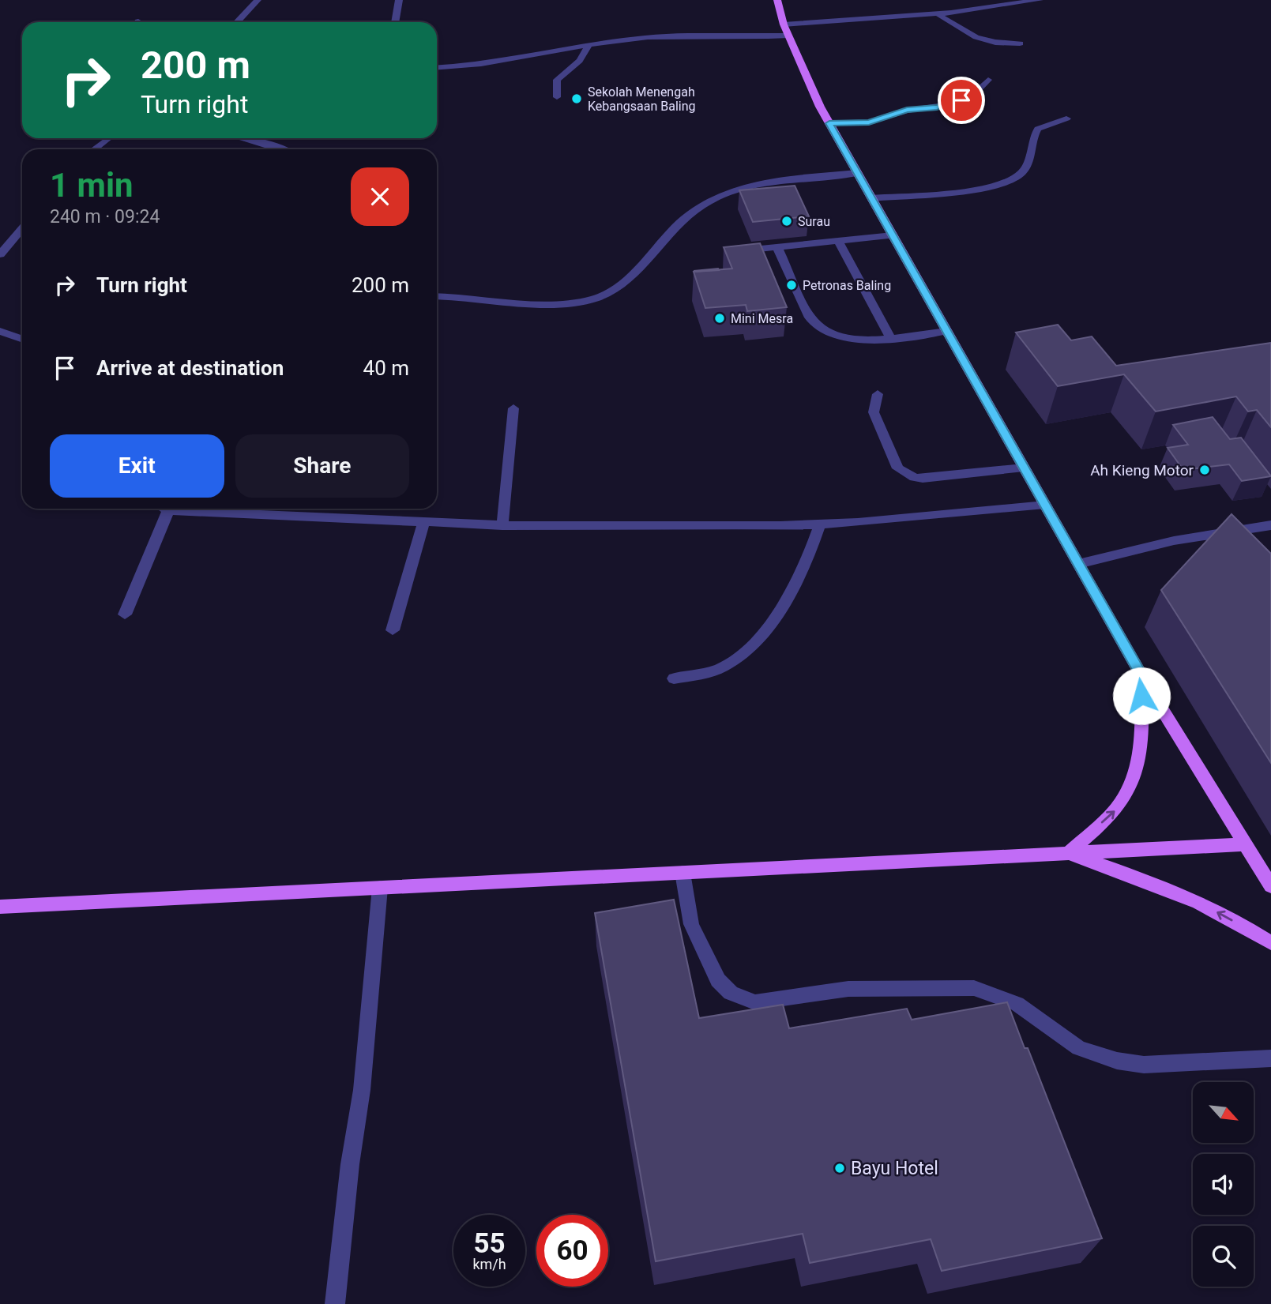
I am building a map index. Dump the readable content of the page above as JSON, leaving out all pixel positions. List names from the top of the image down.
{
  "places": [
    "Sekolah Menengah Kebangsaan Baling",
    "Surau",
    "Petronas Baling",
    "Mini Mesra",
    "Ah Kieng Motor",
    "Bayu Hotel"
  ],
  "north": "bottom right",
  "page": {
    "turn": ["200 m", "Turn right"],
    "heading": ["1 min", "240 m · 09:24"],
    "list": [
      {
        "name": "Turn right",
        "value": "200 m"
      },
      {
        "name": "Arrive at destination",
        "value": "40 m"
      }
    ],
    "buttons": ["Exit", "Share"],
    "speed": "55 km/h",
    "limit": "60"
  }
}
